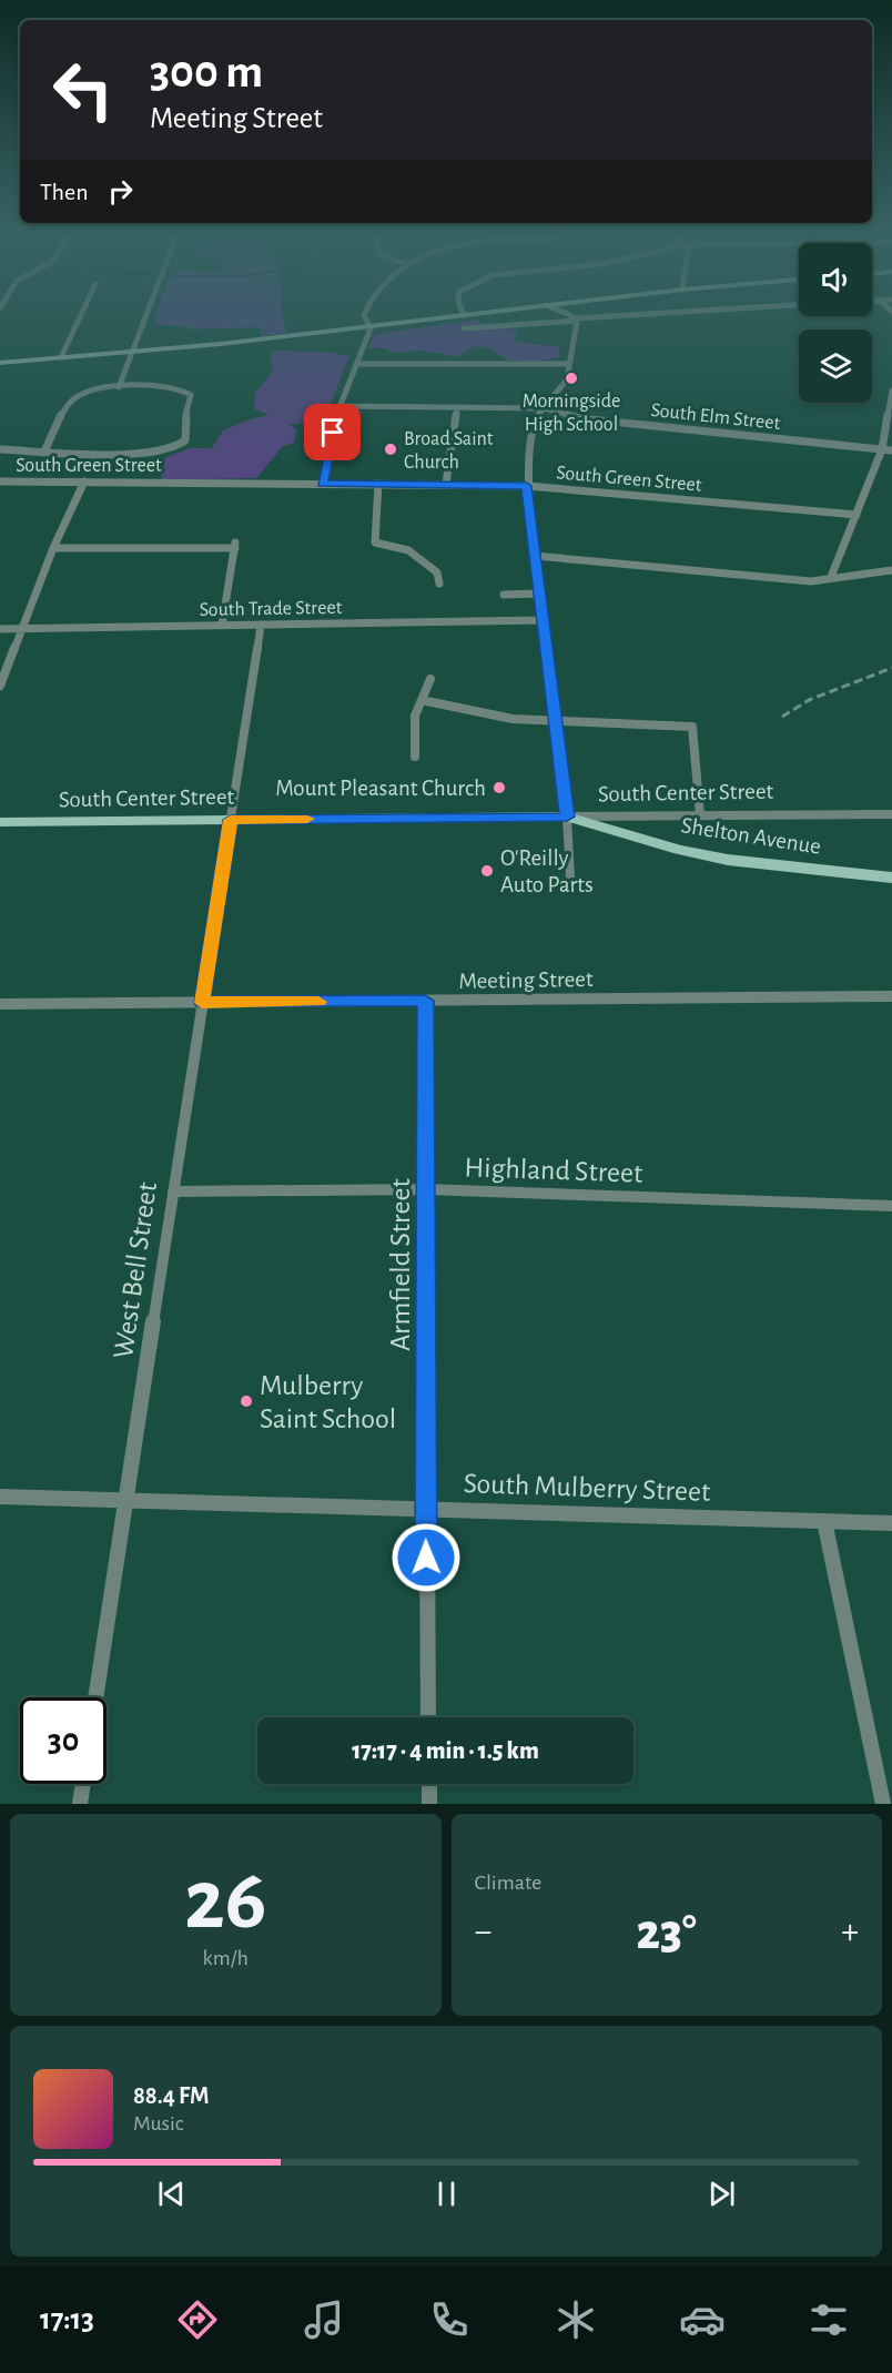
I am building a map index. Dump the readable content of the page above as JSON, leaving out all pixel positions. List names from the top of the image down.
{
  "streets": {
    "main road": ["South Center Street", "Shelton Avenue"],
    "street": [
      "South Elm Street",
      "South Green Street",
      "South Trade Street",
      "Meeting Street",
      "Highland Street",
      "Armfield Street",
      "West Bell Street",
      "South Mulberry Street"
    ]
  },
  "crossings": [
    ["South Trade Street", "West Bell Street"],
    ["South Center Street", "Shelton Avenue"],
    ["South Center Street", "West Bell Street"],
    ["Meeting Street", "Armfield Street"],
    ["Meeting Street", "West Bell Street"],
    ["Highland Street", "Armfield Street"],
    ["Highland Street", "West Bell Street"],
    ["Armfield Street", "South Mulberry Street"],
    ["West Bell Street", "South Mulberry Street"]
  ],
  "places": [
    "Morningside High School",
    "Broad Saint Church",
    "Mount Pleasant Church",
    "O'Reilly Auto Parts",
    "Mulberry Saint School"
  ],
  "page": {
    "turn": ["300 m", "Meeting Street"],
    "then": "Then",
    "limit": "30",
    "trip": "17:17 · 4 min · 1.5 km",
    "tile": [
      ["26", "km/h"],
      "Climate"
    ],
    "heat": ["−", "23°", "+"],
    "song": ["88.4 FM", "Music"],
    "tabs": "17:13"
  }
}
